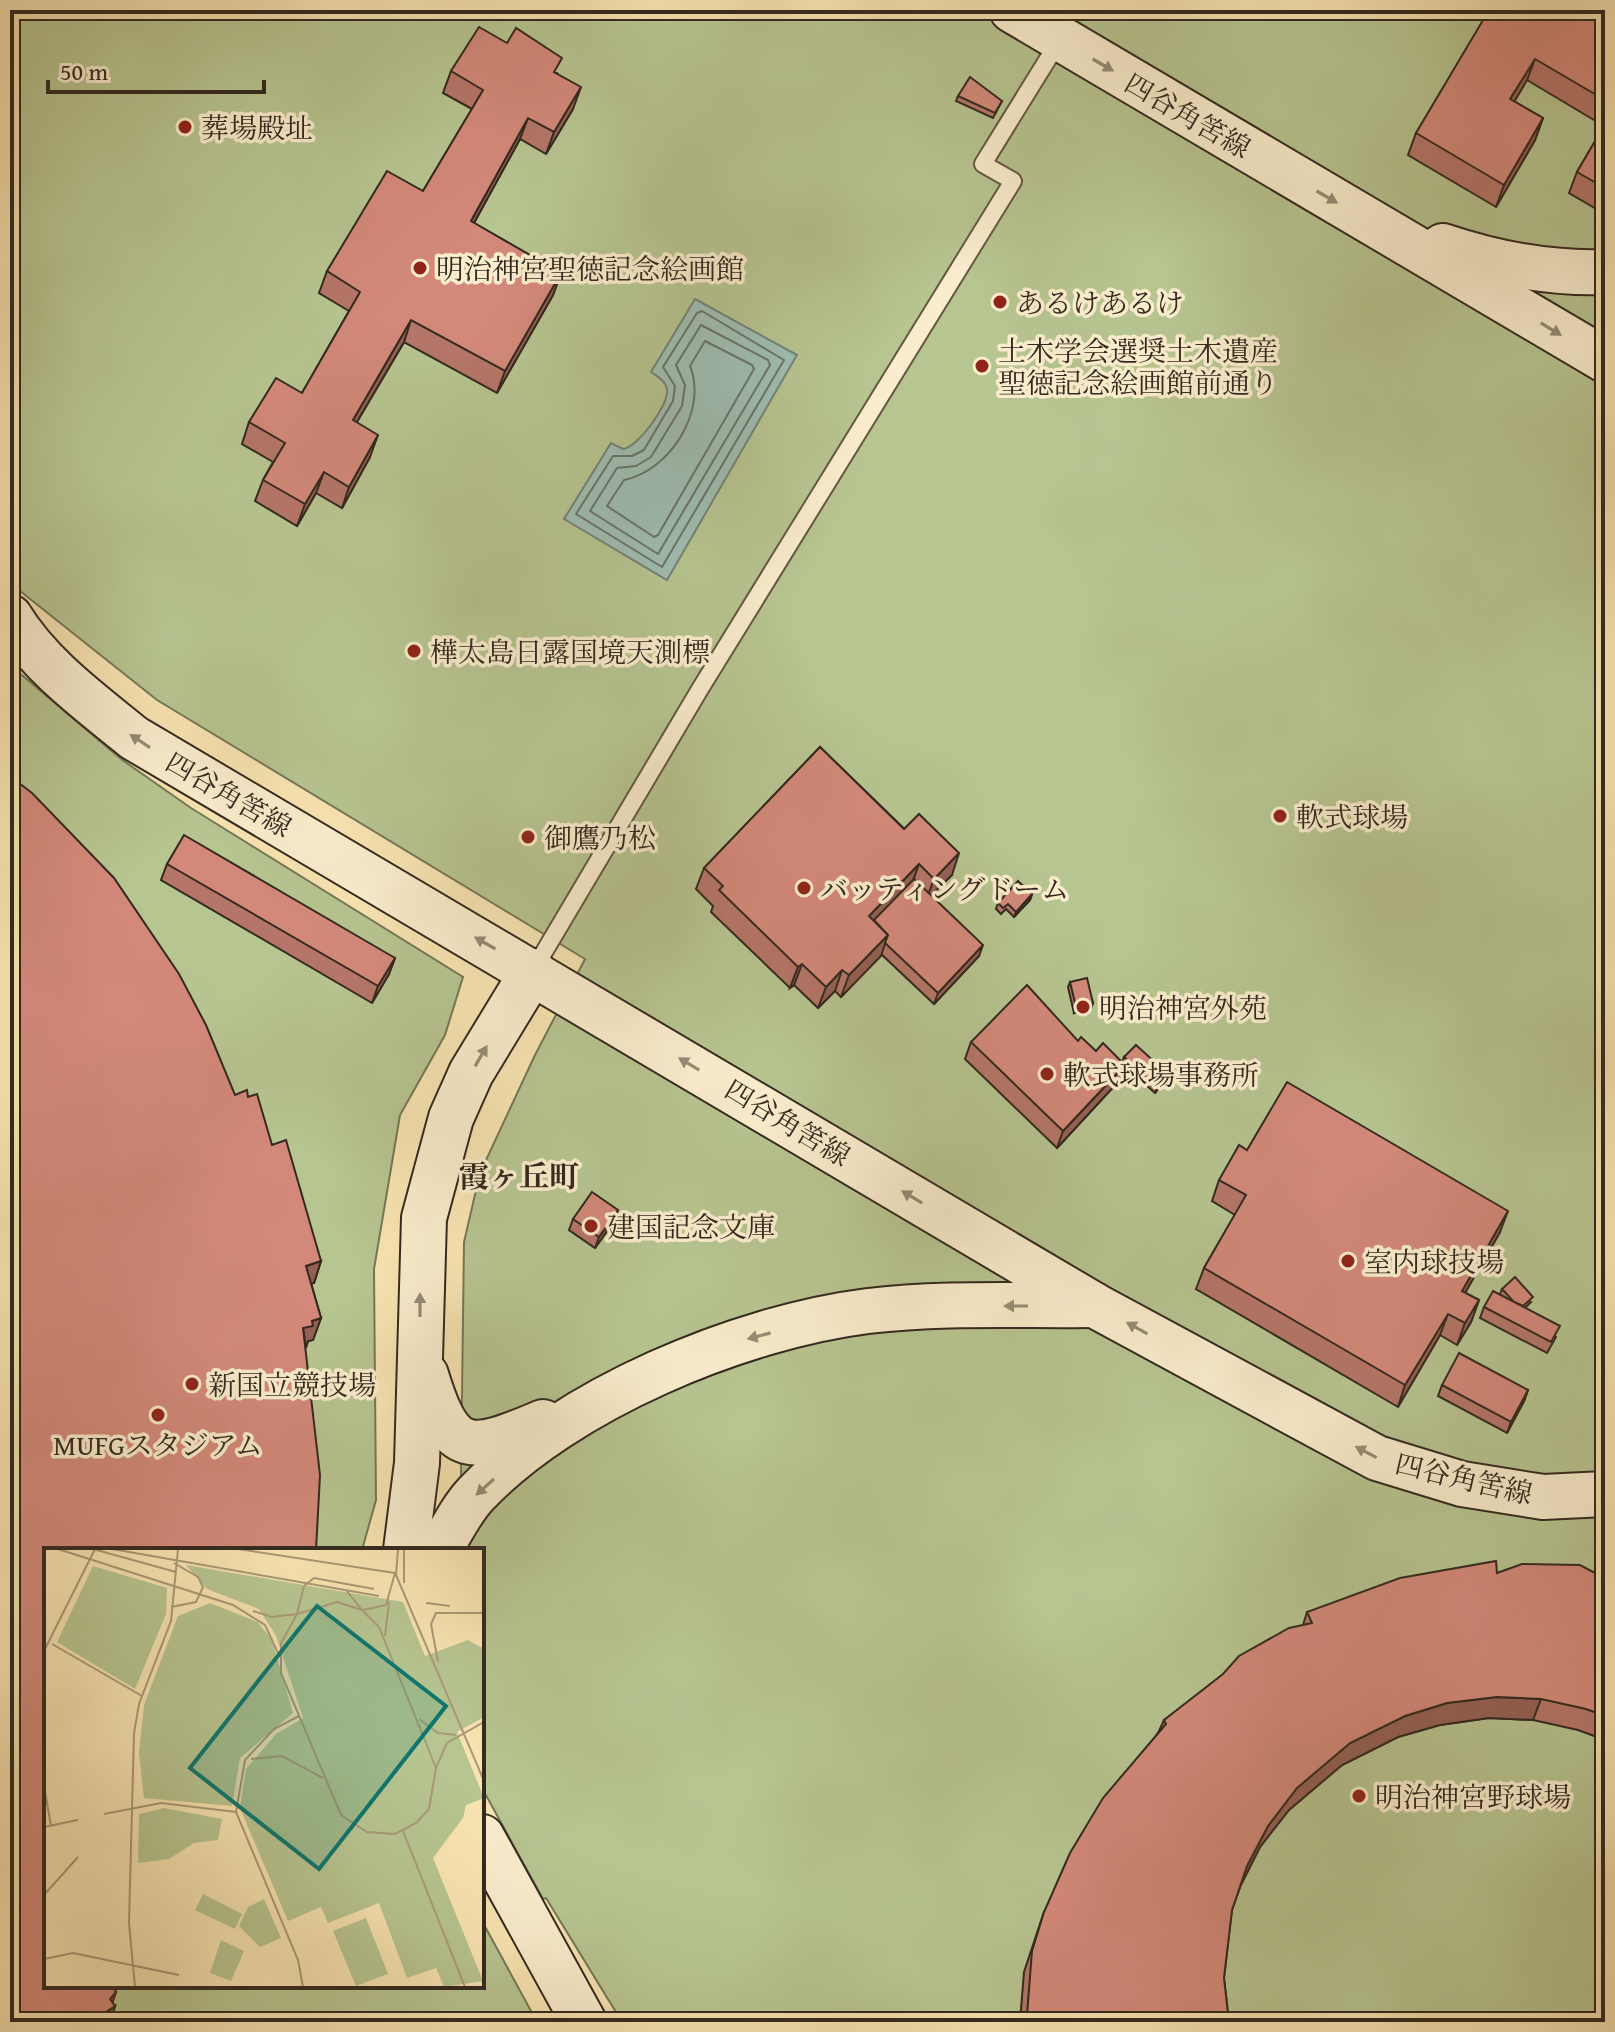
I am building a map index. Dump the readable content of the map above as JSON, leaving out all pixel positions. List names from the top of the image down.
{
  "streets": {
    "main road": ["四谷角筈線"]
  },
  "districts": ["霞ヶ丘町"],
  "places": [
    "葬場殿址",
    "明治神宮聖徳記念絵画館",
    "あるけあるけ",
    "土木学会選奨土木遺産 聖徳記念絵画館前通り",
    "樺太島日露国境天測標",
    "軟式球場",
    "御鷹乃松",
    "バッティングドーム",
    "明治神宮外苑",
    "軟式球場事務所",
    "建国記念文庫",
    "室内球技場",
    "新国立競技場",
    "MUFGスタジアム",
    "明治神宮野球場"
  ],
  "scale_bar": "50 m"
}
